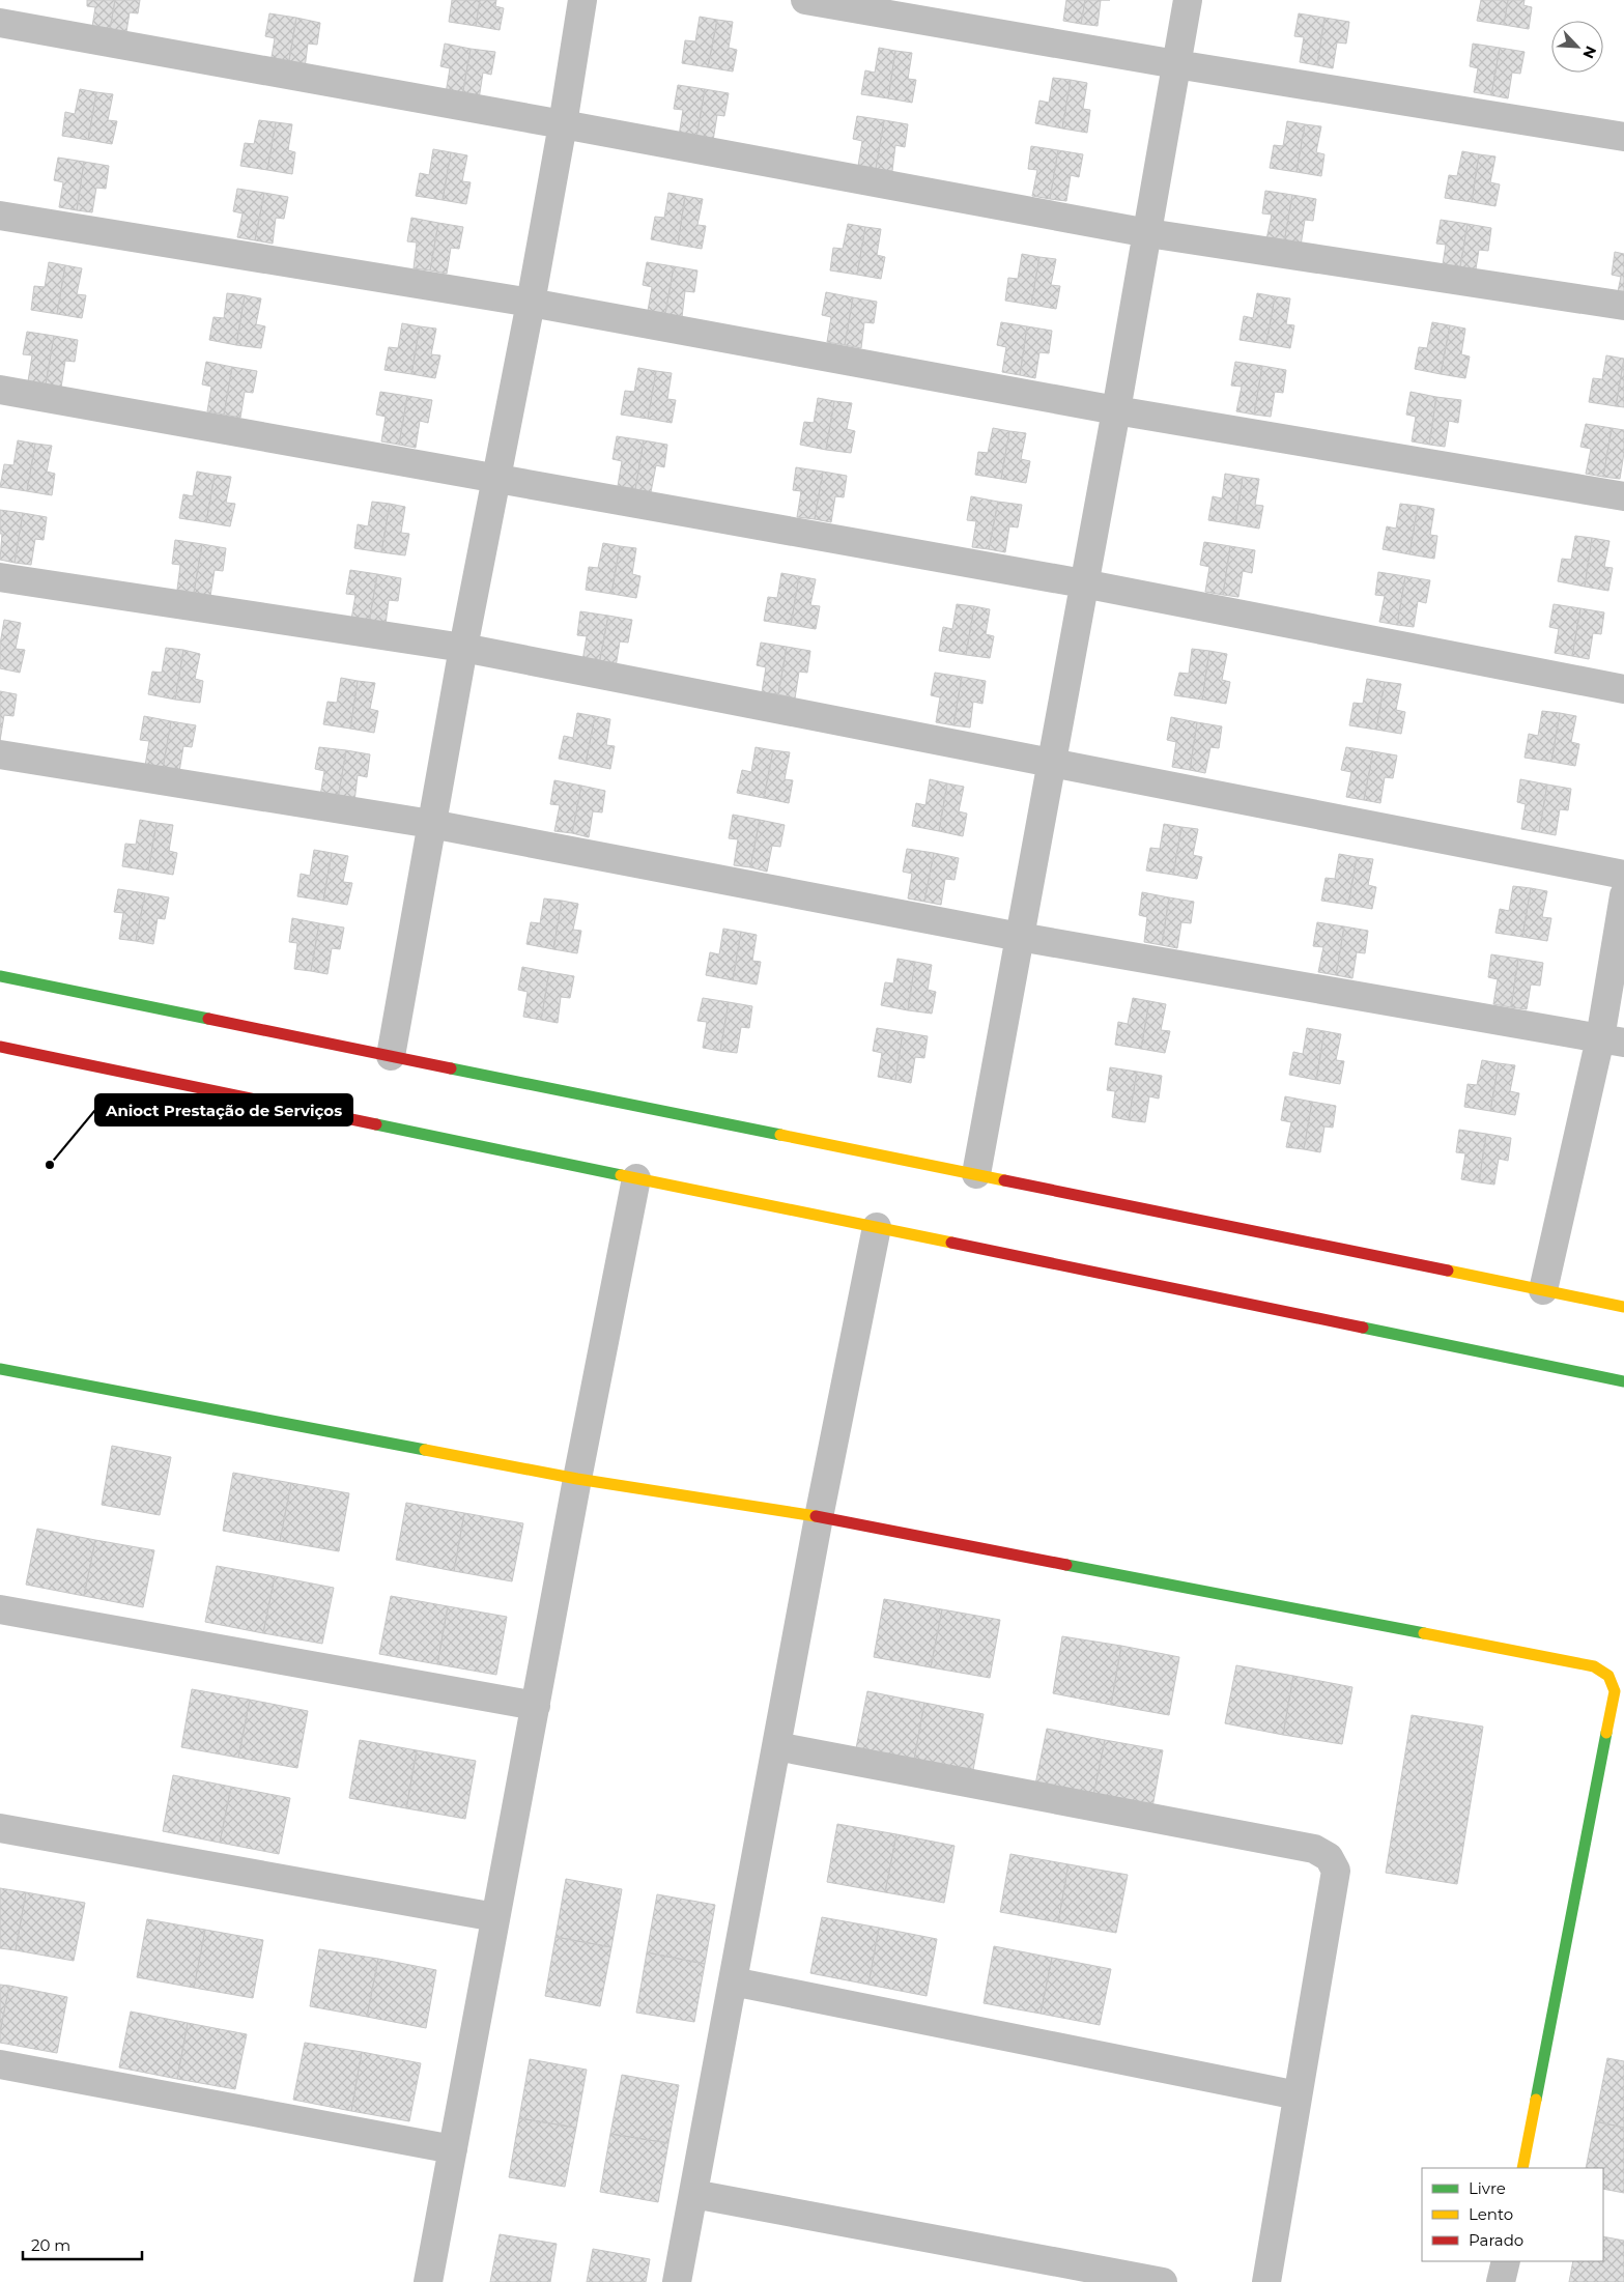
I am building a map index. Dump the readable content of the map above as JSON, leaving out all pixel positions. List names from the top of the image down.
{
  "places": ["Anioct Prestação de Serviços"],
  "legend": ["Livre", "Lento", "Parado"],
  "scale_bar": "20 m",
  "north": "bottom right"
}
